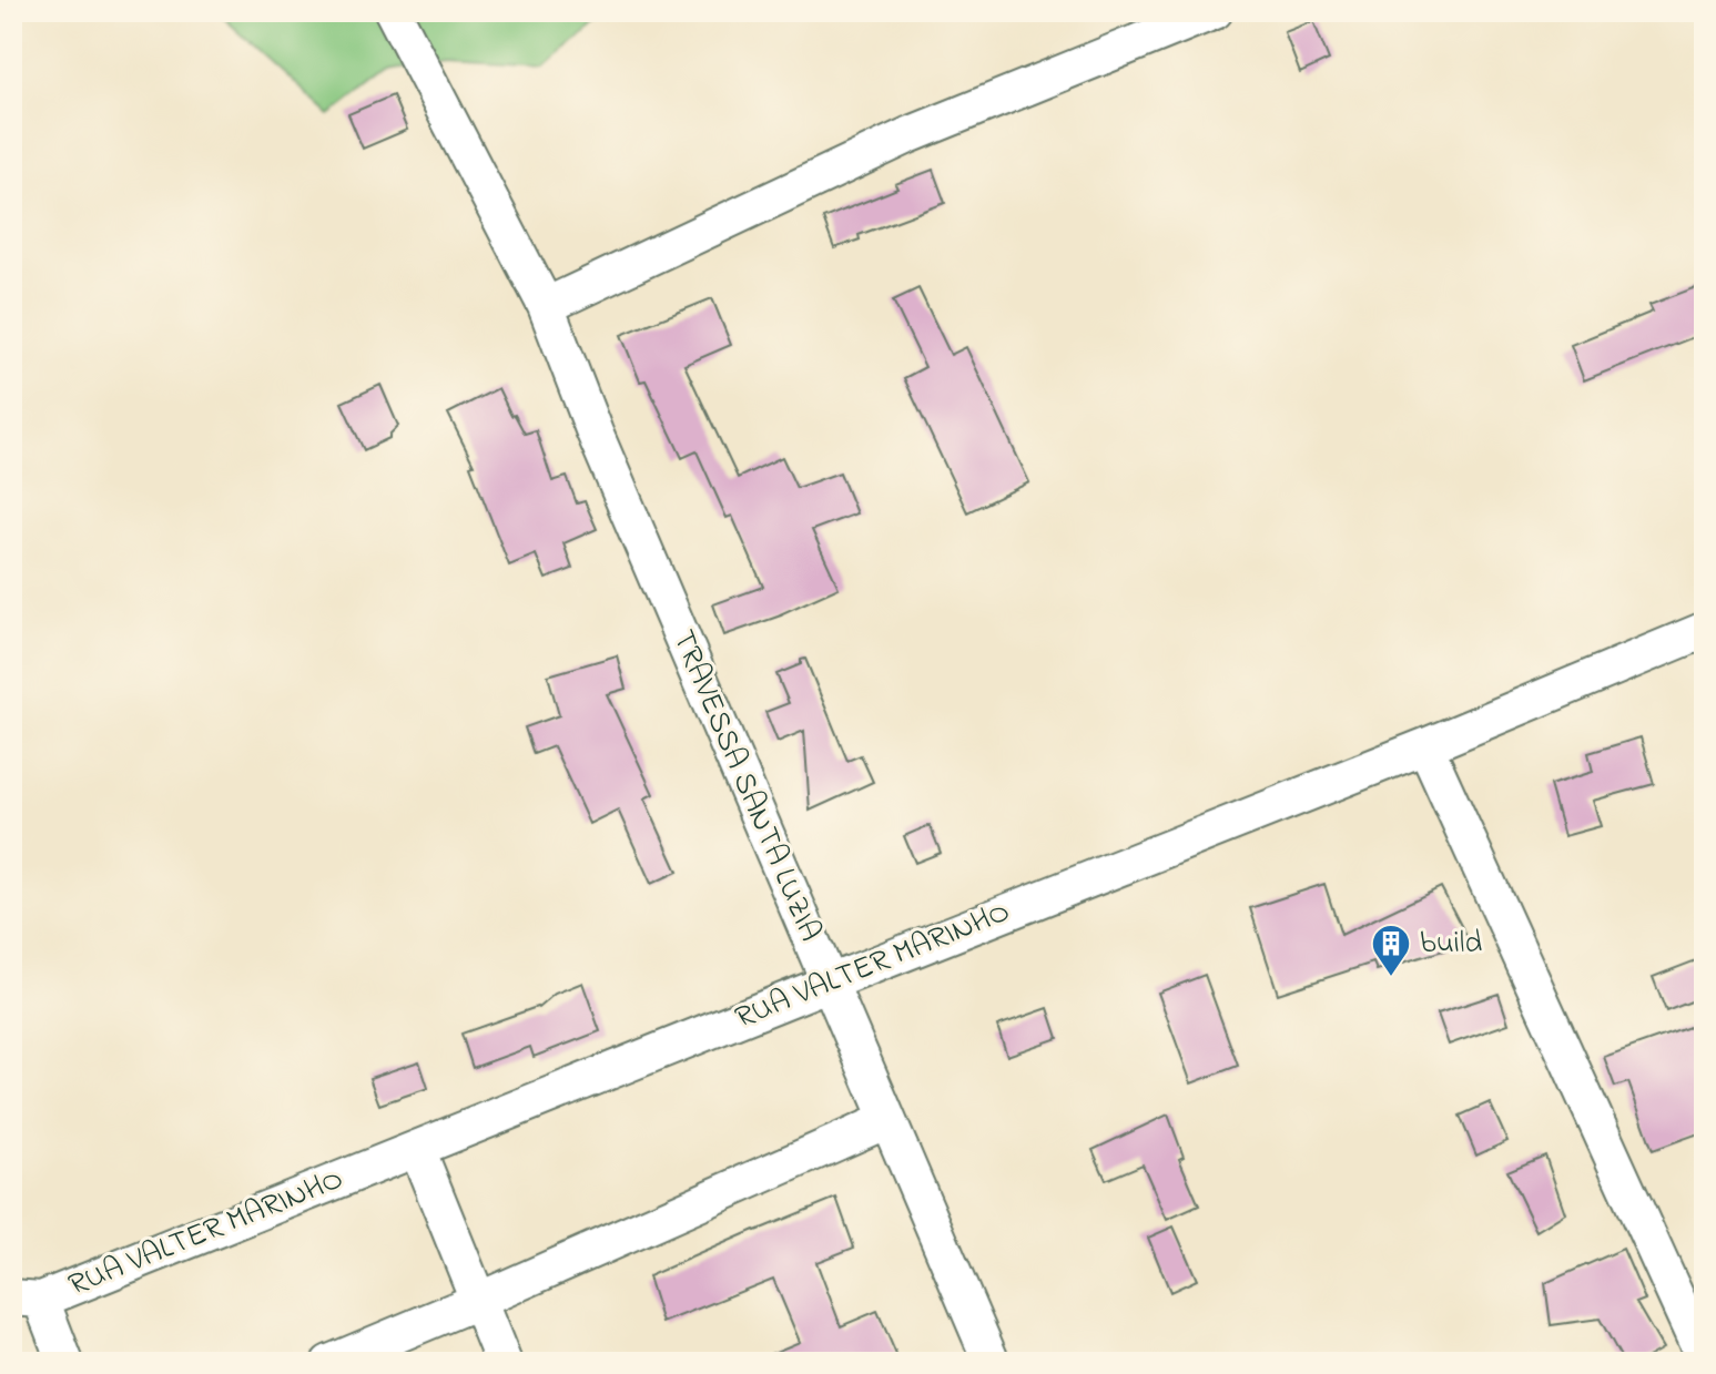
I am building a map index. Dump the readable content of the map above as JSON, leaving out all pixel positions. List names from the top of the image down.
{
  "streets": {
    "street": ["TRAVESSA SANTA LUZIA", "RUA VALTER MARINHO"]
  },
  "crossings": [
    ["TRAVESSA SANTA LUZIA", "RUA VALTER MARINHO"]
  ],
  "places": {
    "building": ["build"]
  }
}
